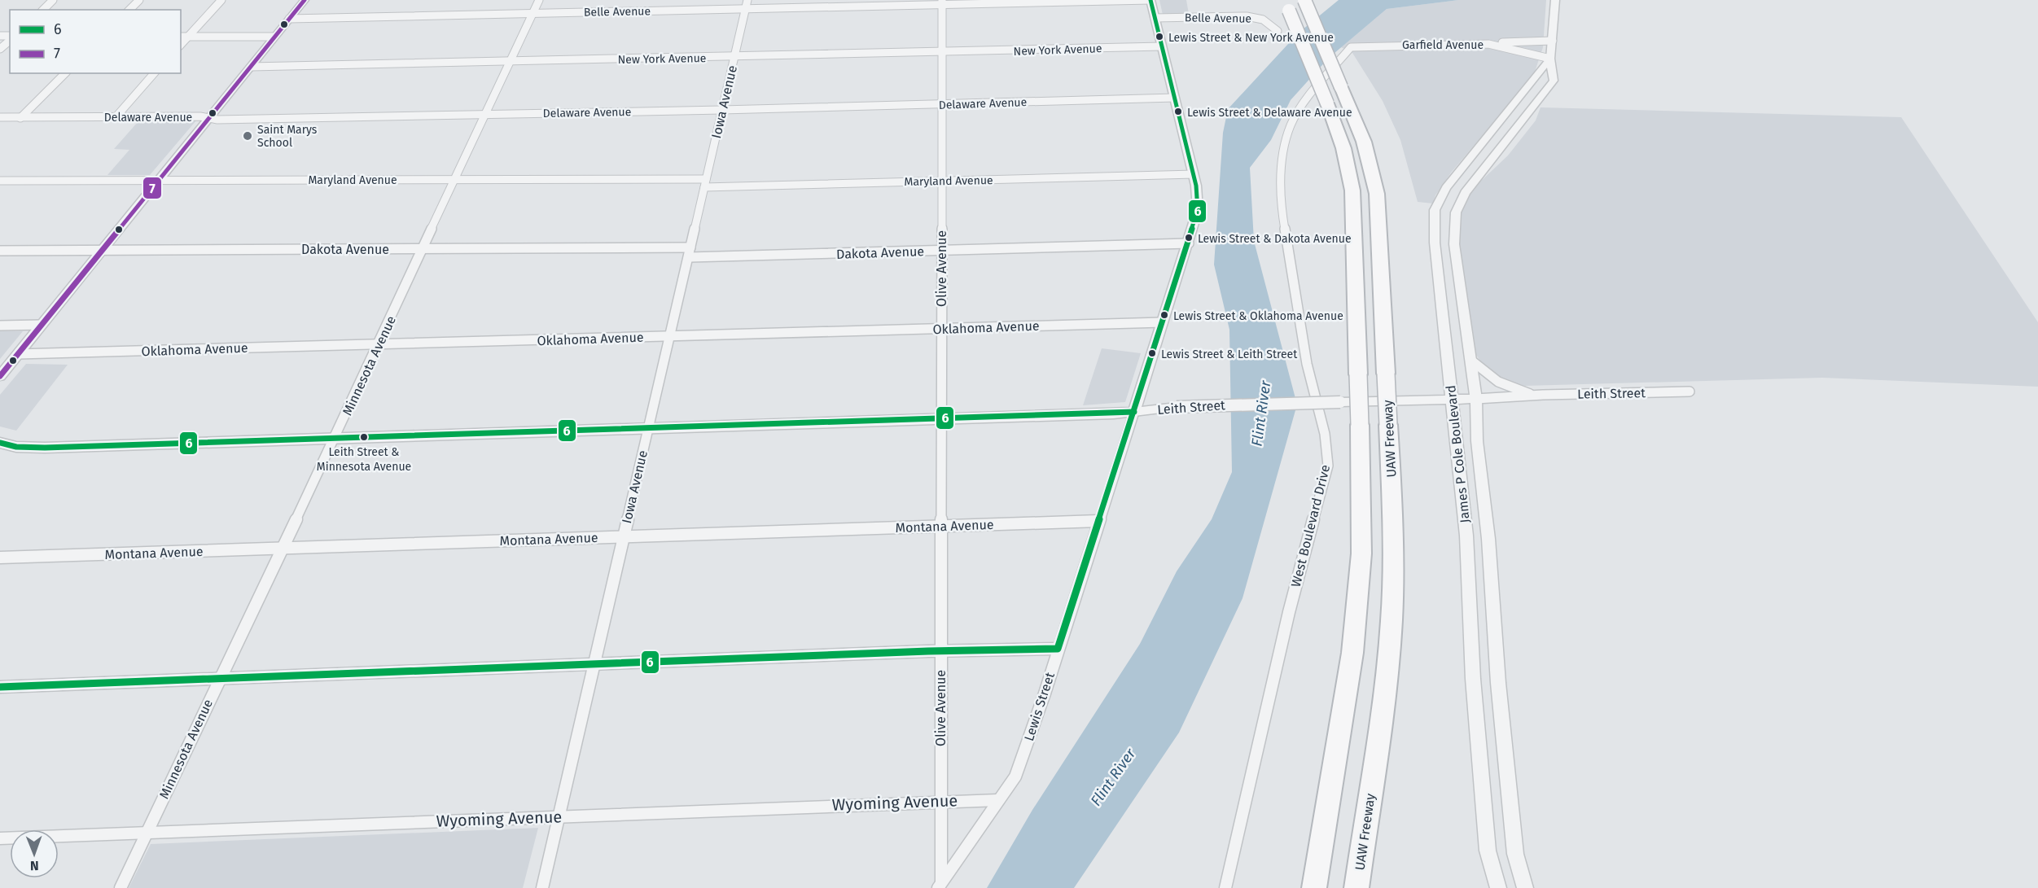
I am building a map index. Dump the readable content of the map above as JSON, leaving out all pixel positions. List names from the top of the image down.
{
  "streets": {
    "highway": ["UAW Freeway"],
    "street": [
      "Belle Avenue",
      "Garfield Avenue",
      "New York Avenue",
      "Iowa Avenue",
      "Delaware Avenue",
      "Maryland Avenue",
      "Dakota Avenue",
      "Olive Avenue",
      "Oklahoma Avenue",
      "Minnesota Avenue",
      "Leith Street",
      "James P Cole Boulevard",
      "Montana Avenue",
      "West Boulevard Drive",
      "Lewis Street",
      "Wyoming Avenue"
    ]
  },
  "crossings": [
    ["Belle Avenue", "Iowa Avenue"],
    ["Belle Avenue", "Olive Avenue"],
    ["Belle Avenue", "Minnesota Avenue"],
    ["Belle Avenue", "Lewis Street"],
    ["Garfield Avenue", "James P Cole Boulevard"],
    ["Garfield Avenue", "West Boulevard Drive"],
    ["New York Avenue", "Iowa Avenue"],
    ["New York Avenue", "Olive Avenue"],
    ["New York Avenue", "Minnesota Avenue"],
    ["New York Avenue", "Lewis Street"],
    ["Iowa Avenue", "Delaware Avenue"],
    ["Iowa Avenue", "Maryland Avenue"],
    ["Iowa Avenue", "Dakota Avenue"],
    ["Iowa Avenue", "Oklahoma Avenue"],
    ["Iowa Avenue", "Leith Street"],
    ["Iowa Avenue", "Montana Avenue"],
    ["Iowa Avenue", "Wyoming Avenue"],
    ["Delaware Avenue", "Olive Avenue"],
    ["Delaware Avenue", "Minnesota Avenue"],
    ["Delaware Avenue", "Lewis Street"],
    ["Maryland Avenue", "Olive Avenue"],
    ["Maryland Avenue", "Minnesota Avenue"],
    ["Maryland Avenue", "Lewis Street"],
    ["Dakota Avenue", "Olive Avenue"],
    ["Dakota Avenue", "Minnesota Avenue"],
    ["Dakota Avenue", "Lewis Street"],
    ["Olive Avenue", "Oklahoma Avenue"],
    ["Olive Avenue", "Leith Street"],
    ["Olive Avenue", "Montana Avenue"],
    ["Olive Avenue", "Lewis Street"],
    ["Olive Avenue", "Wyoming Avenue"],
    ["Oklahoma Avenue", "Minnesota Avenue"],
    ["Oklahoma Avenue", "Lewis Street"],
    ["Minnesota Avenue", "Leith Street"],
    ["Minnesota Avenue", "Montana Avenue"],
    ["Minnesota Avenue", "Wyoming Avenue"],
    ["Leith Street", "James P Cole Boulevard"],
    ["Leith Street", "Lewis Street"],
    ["Montana Avenue", "Lewis Street"],
    ["Lewis Street", "Wyoming Avenue"]
  ],
  "water": ["Flint River"],
  "places": [
    "Lewis Street & New York Avenue",
    "Lewis Street & Delaware Avenue",
    "Saint Marys School",
    "Lewis Street & Dakota Avenue",
    "Lewis Street & Oklahoma Avenue",
    "Lewis Street & Leith Street",
    "Leith Street & Minnesota Avenue"
  ],
  "lines": ["transit line 6", "transit line 7"],
  "legend": ["6", "7"],
  "north": "bottom"
}
